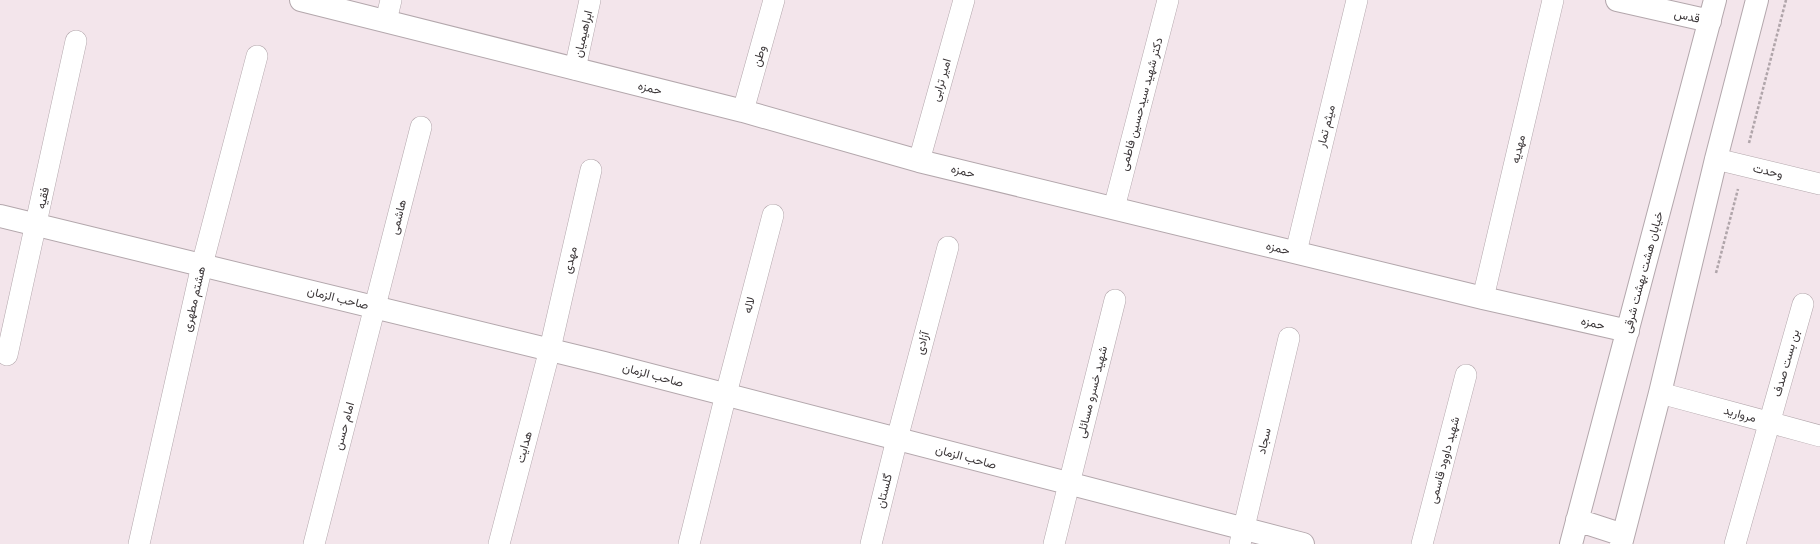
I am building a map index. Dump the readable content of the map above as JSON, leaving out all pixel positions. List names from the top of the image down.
{
  "streets": {
    "street": [
      "قدس",
      "ابراهیمیان",
      "وطن",
      "امیر ترابی",
      "حمزه",
      "دکتر شهید سیدحسین فاطمی",
      "میثم تمار",
      "مهدیه",
      "وحدت",
      "فقیه",
      "هاشمی",
      "مهدی",
      "خیابان هشت بهشت شرقی",
      "صاحب الزمان",
      "هشتم مطهری",
      "لاله",
      "آزادی",
      "بن بست صدف",
      "شهید خسرو مسائلی",
      "مروارید",
      "امام حسن",
      "سجاد",
      "هدایت",
      "شهید داوود قاسمی",
      "گلستان"
    ]
  },
  "crossings": [
    ["قدس", "خیابان هشت بهشت شرقی"],
    ["ابراهیمیان", "حمزه"],
    ["وطن", "حمزه"],
    ["امیر ترابی", "حمزه"],
    ["حمزه", "دکتر شهید سیدحسین فاطمی"],
    ["حمزه", "میثم تمار"],
    ["حمزه", "مهدیه"],
    ["حمزه", "خیابان هشت بهشت شرقی"],
    ["فقیه", "صاحب الزمان"],
    ["هاشمی", "صاحب الزمان"],
    ["هاشمی", "امام حسن"],
    ["مهدی", "صاحب الزمان"],
    ["مهدی", "هدایت"],
    ["صاحب الزمان", "هشتم مطهری"],
    ["صاحب الزمان", "لاله"],
    ["صاحب الزمان", "آزادی"],
    ["صاحب الزمان", "شهید خسرو مسائلی"],
    ["صاحب الزمان", "امام حسن"],
    ["صاحب الزمان", "سجاد"],
    ["صاحب الزمان", "هدایت"],
    ["صاحب الزمان", "گلستان"],
    ["آزادی", "گلستان"],
    ["بن بست صدف", "مروارید"]
  ]
}
